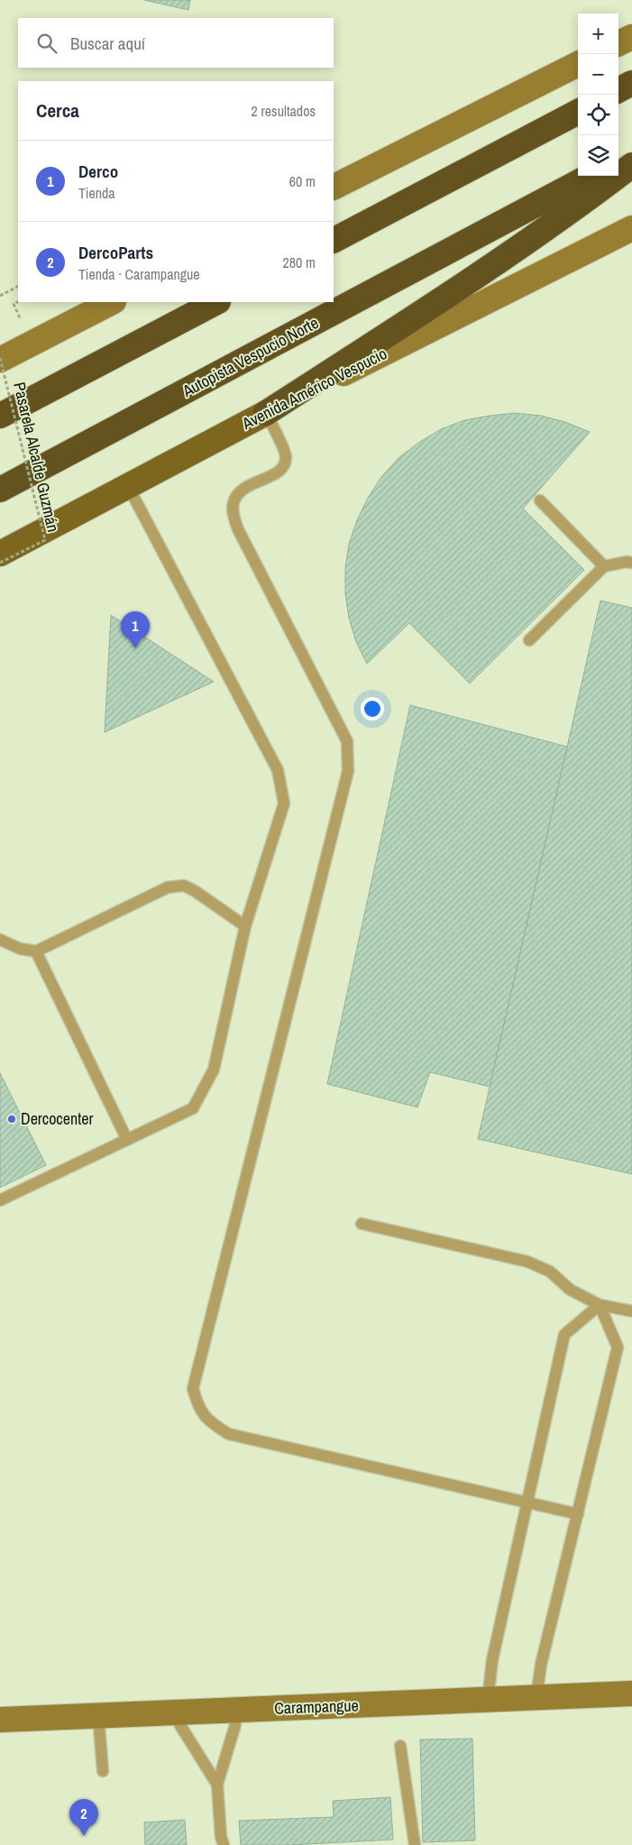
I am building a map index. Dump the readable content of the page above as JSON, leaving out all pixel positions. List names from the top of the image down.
{
  "streets": {
    "highway": ["Autopista Vespucio Norte"],
    "main road": ["Avenida Américo Vespucio", "Carampangue"],
    "path": ["Pasarela Alcalde Guzmán"]
  },
  "places": ["Dercocenter"],
  "page": {
    "map_buttons": ["+", "−"],
    "search": "Buscar aquí",
    "heading": ["Cerca", "2 resultados"],
    "list": [
      {
        "mark": "1",
        "name": "Derco",
        "note": "Tienda",
        "value": "60 m"
      },
      {
        "mark": "2",
        "name": "DercoParts",
        "note": "Tienda · Carampangue",
        "value": "280 m"
      }
    ],
    "pins": ["1", "2"]
  }
}
